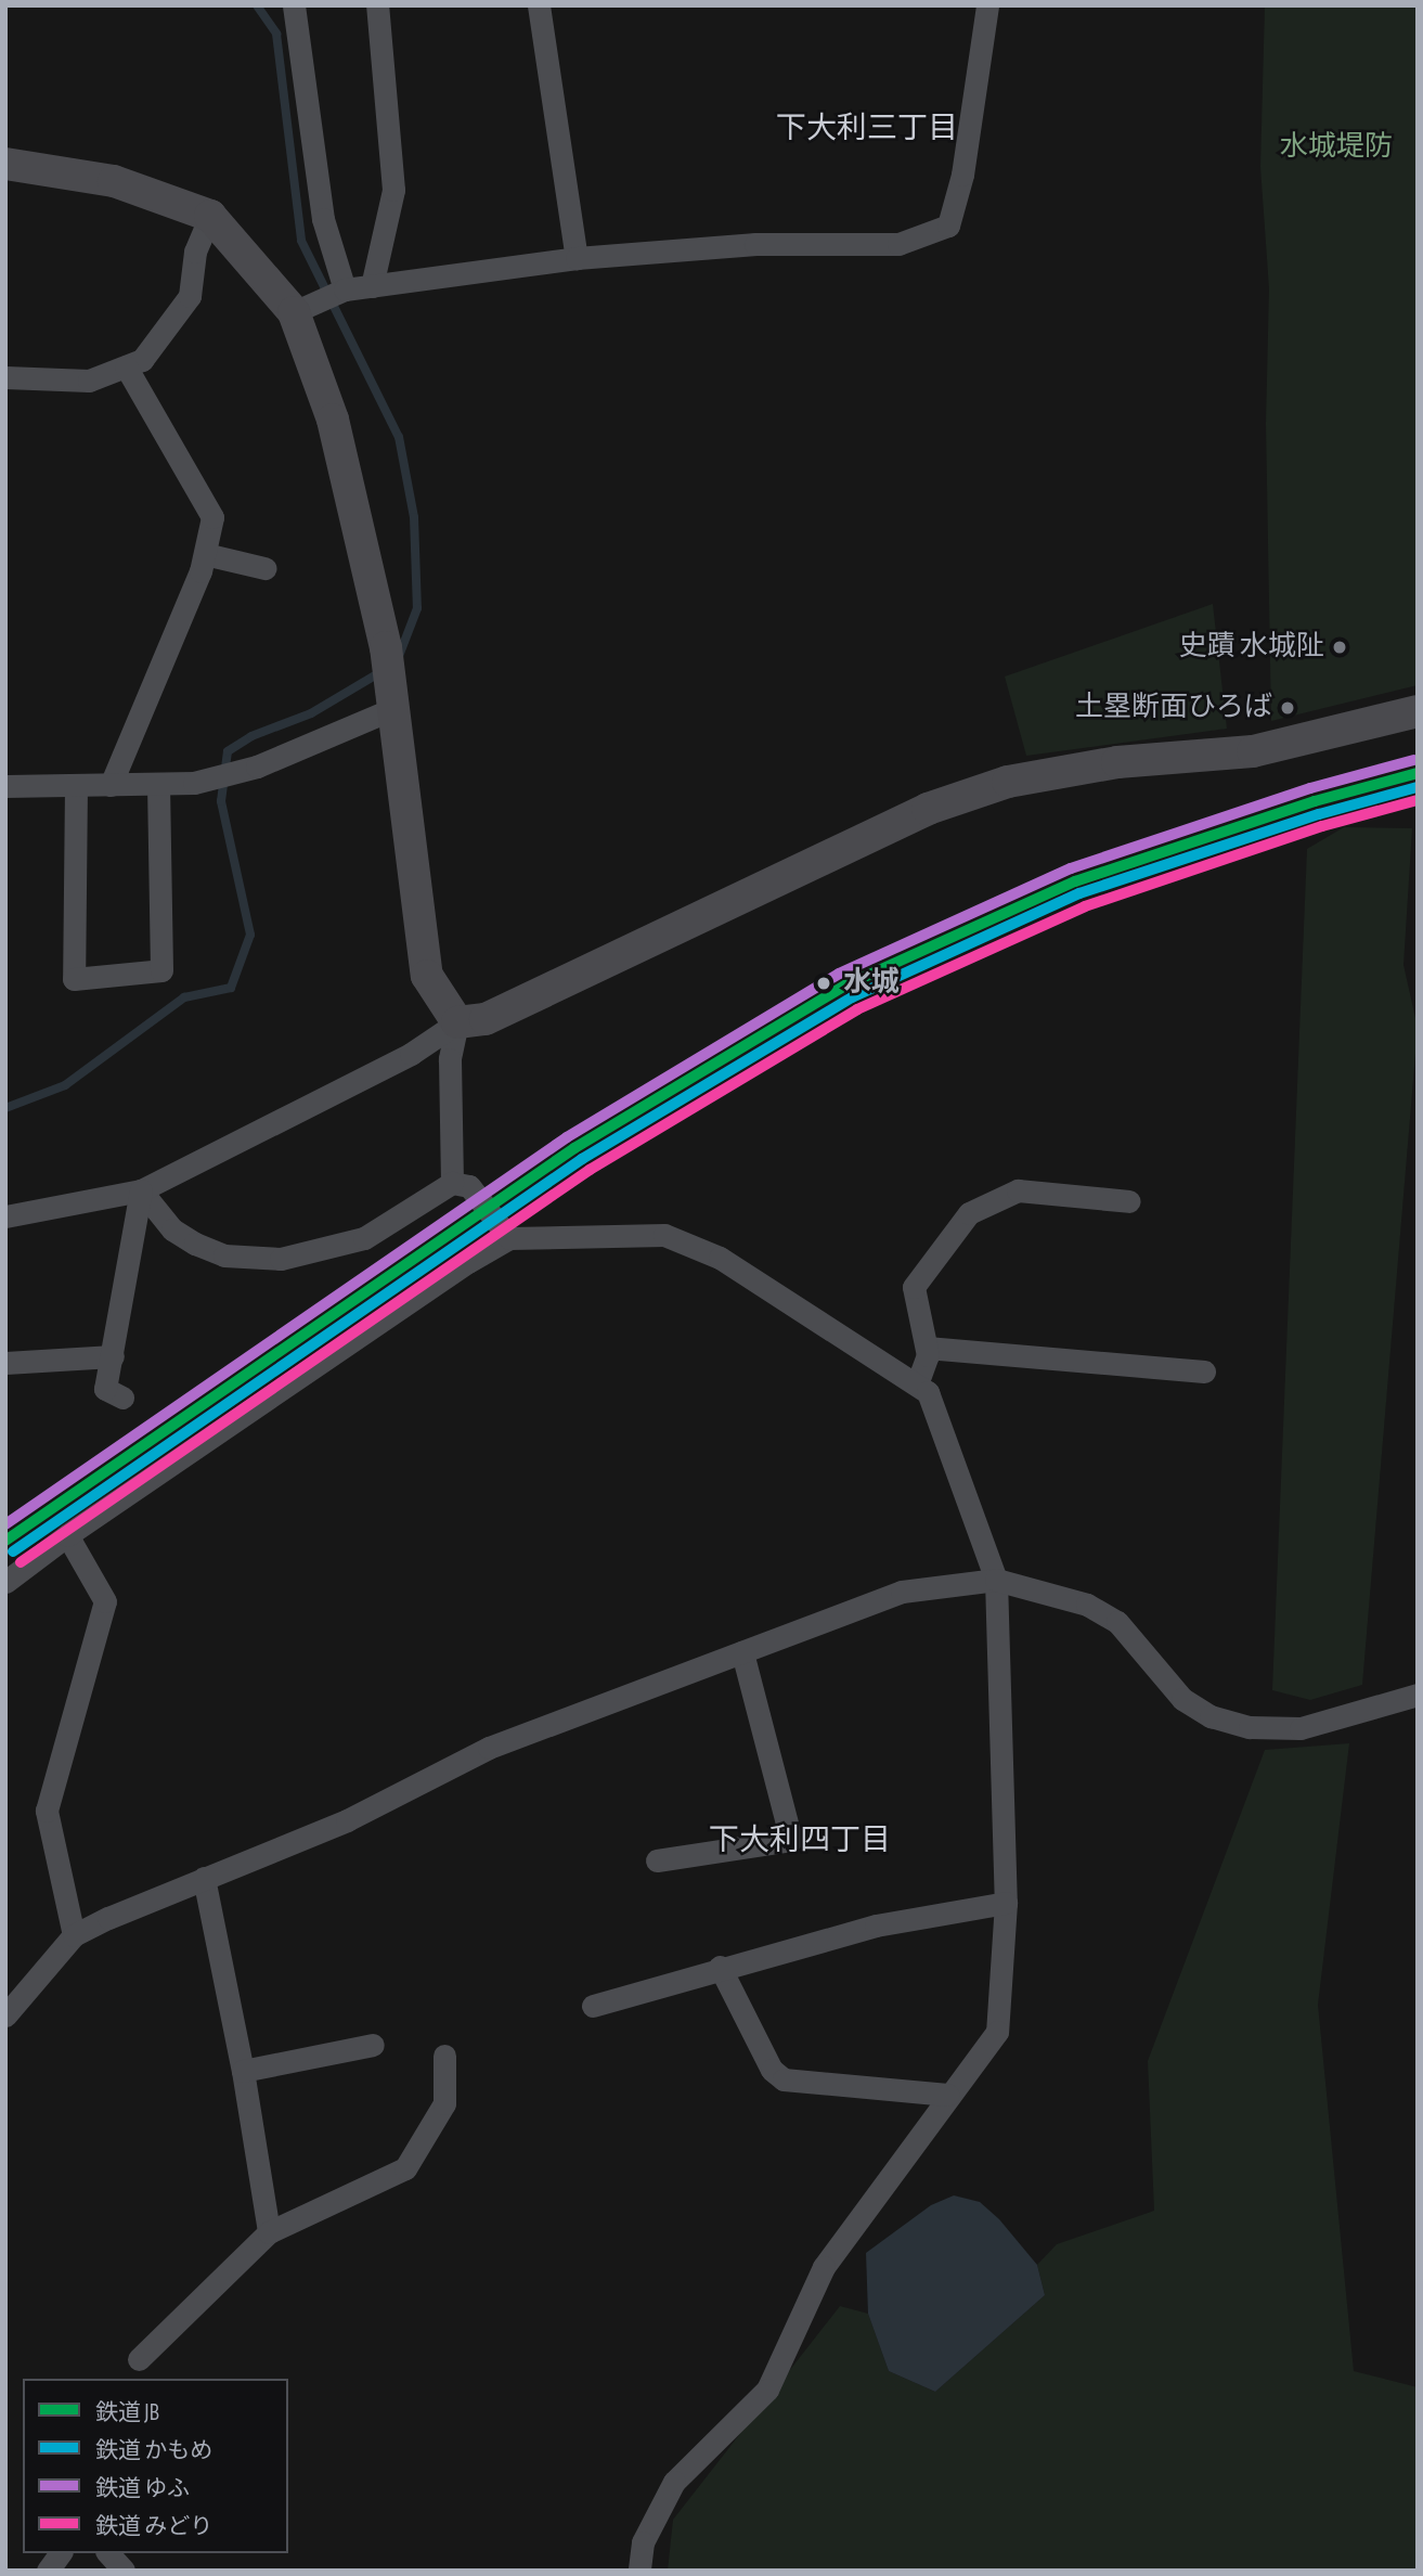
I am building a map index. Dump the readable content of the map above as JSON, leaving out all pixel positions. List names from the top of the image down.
{
  "districts": ["下大利三丁目", "下大利四丁目"],
  "parks": ["水城堤防"],
  "places": ["史蹟 水城阯", "土塁断面ひろば", "水城"],
  "lines": [
    "rail line ゆふ",
    "rail line JB",
    "rail line かもめ",
    "rail line みどり"
  ],
  "legend": [
    "鉄道 JB",
    "鉄道 かもめ",
    "鉄道 ゆふ",
    "鉄道 みどり"
  ]
}
